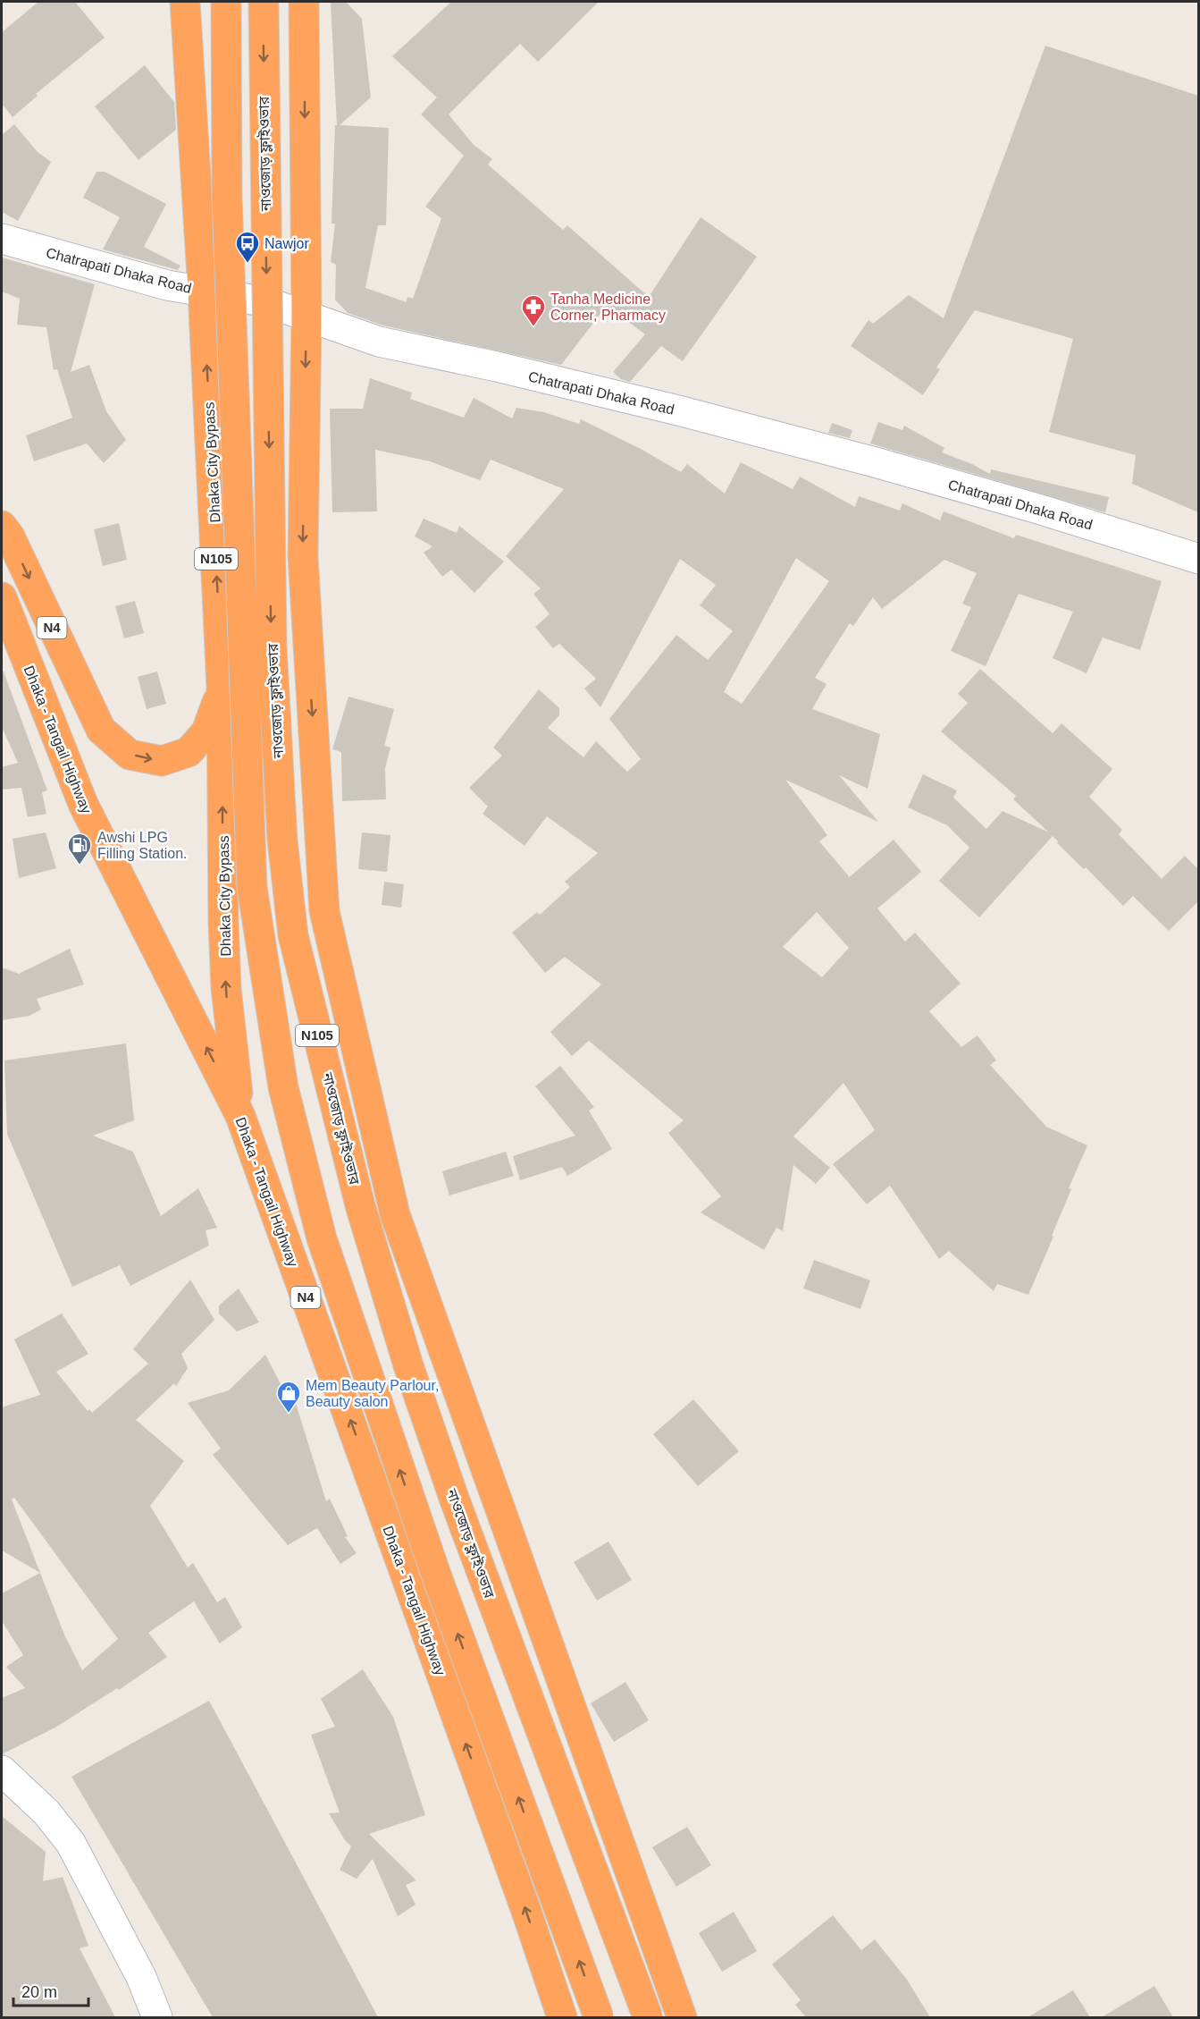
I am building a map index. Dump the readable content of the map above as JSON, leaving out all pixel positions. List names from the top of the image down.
{
  "streets": {
    "highway": [
      "নাওজোড় ফ্লাইওভার",
      "Dhaka City Bypass",
      "N105",
      "N4",
      "Dhaka - Tangail Highway"
    ],
    "street": ["Chatrapati Dhaka Road"]
  },
  "crossings": [
    ["Chatrapati Dhaka Road", "Dhaka City Bypass"],
    ["Dhaka City Bypass", "N4"],
    ["Dhaka City Bypass", "Dhaka - Tangail Highway"]
  ],
  "places": {
    "bus stop": ["Nawjor"],
    "pharmacy": ["Tanha Medicine Corner, Pharmacy"],
    "fuel station": ["Awshi LPG Filling Station."],
    "shop": ["Mem Beauty Parlour, Beauty salon"]
  },
  "scale_bar": "20 m"
}
